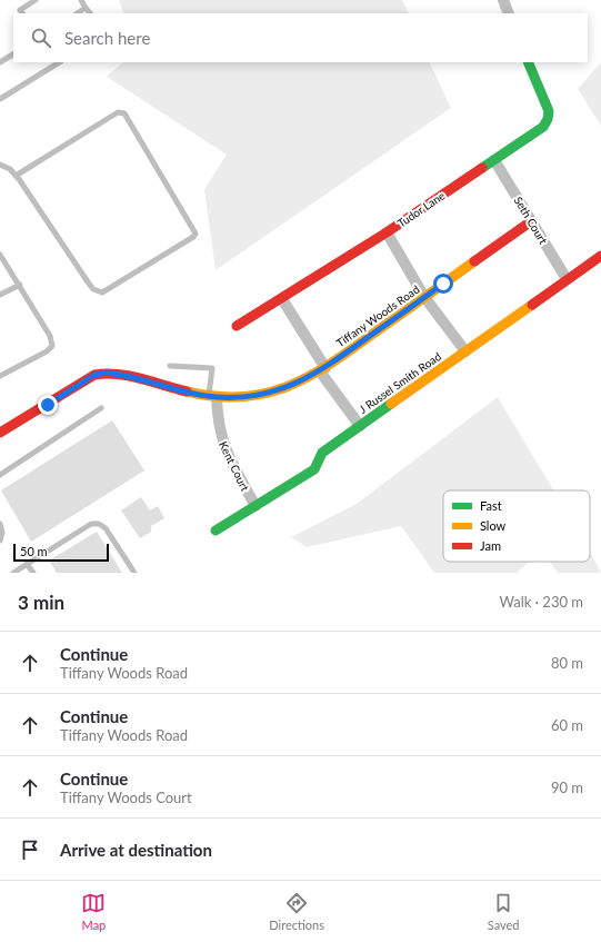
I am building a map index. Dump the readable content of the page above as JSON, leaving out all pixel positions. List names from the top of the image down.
{
  "streets": {
    "street": [
      "Tudor Lane",
      "Seth Court",
      "Tiffany Woods Road",
      "J Russel Smith Road",
      "Kent Court"
    ]
  },
  "crossings": [
    ["Tudor Lane", "Seth Court"],
    ["Seth Court", "Tiffany Woods Road"],
    ["Seth Court", "J Russel Smith Road"],
    ["Tiffany Woods Road", "Kent Court"],
    ["J Russel Smith Road", "Kent Court"]
  ],
  "legend": ["Fast", "Slow", "Jam"],
  "scale_bar": "50 m",
  "page": {
    "search": "Search here",
    "scale": "50 m",
    "heading": ["3 min", "Walk · 230 m"],
    "list": [
      ["Continue", "Tiffany Woods Road", "80 m"],
      ["Continue", "Tiffany Woods Road", "60 m"],
      ["Continue", "Tiffany Woods Court", "90 m"],
      "Arrive at destination"
    ],
    "nav": ["Map", "Directions", "Saved"]
  }
}
